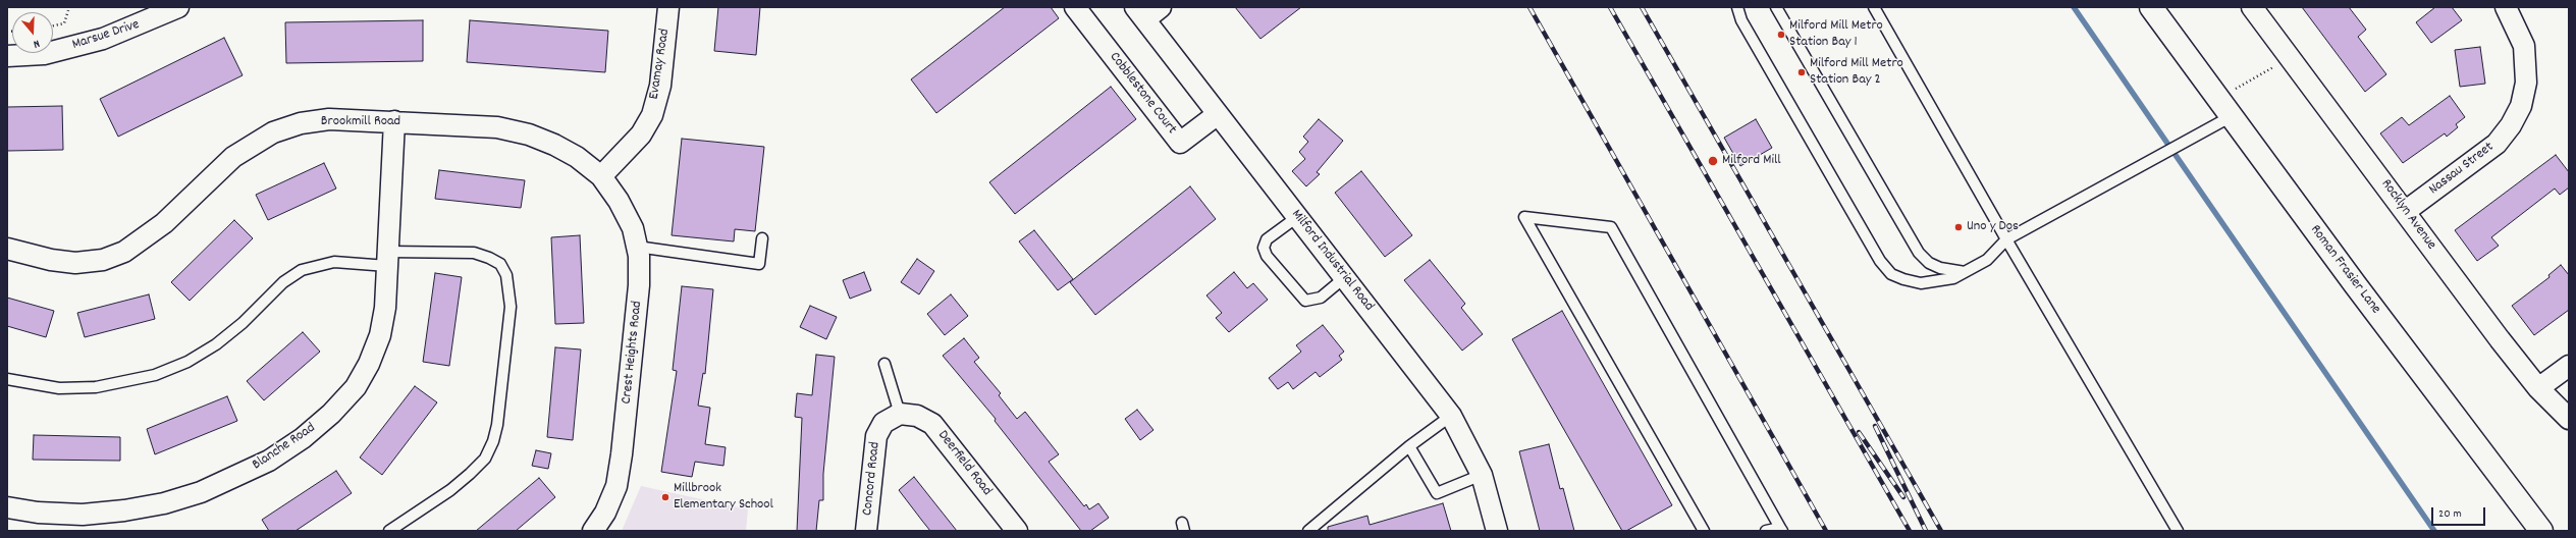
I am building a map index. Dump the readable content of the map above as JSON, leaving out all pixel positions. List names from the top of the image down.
{
  "streets": {
    "street": [
      "Marsue Drive",
      "Evamay Road",
      "Cobblestone Court",
      "Brookmill Road",
      "Nassau Street",
      "Rocklyn Avenue",
      "Milford Industrial Road",
      "Roman Frasier Lane",
      "Crest Heights Road",
      "Blanche Road",
      "Deerfield Road",
      "Concord Road"
    ]
  },
  "crossings": [
    ["Evamay Road", "Brookmill Road"],
    ["Evamay Road", "Crest Heights Road"],
    ["Cobblestone Court", "Milford Industrial Road"],
    ["Brookmill Road", "Crest Heights Road"],
    ["Brookmill Road", "Blanche Road"],
    ["Nassau Street", "Rocklyn Avenue"],
    ["Deerfield Road", "Concord Road"]
  ],
  "places": [
    "Milford Mill Metro Station Bay 1",
    "Milford Mill Metro Station Bay 2",
    "Milford Mill",
    "Uno y Dos",
    "Millbrook Elementary School"
  ],
  "scale_bar": "20 m",
  "north": "bottom"
}
